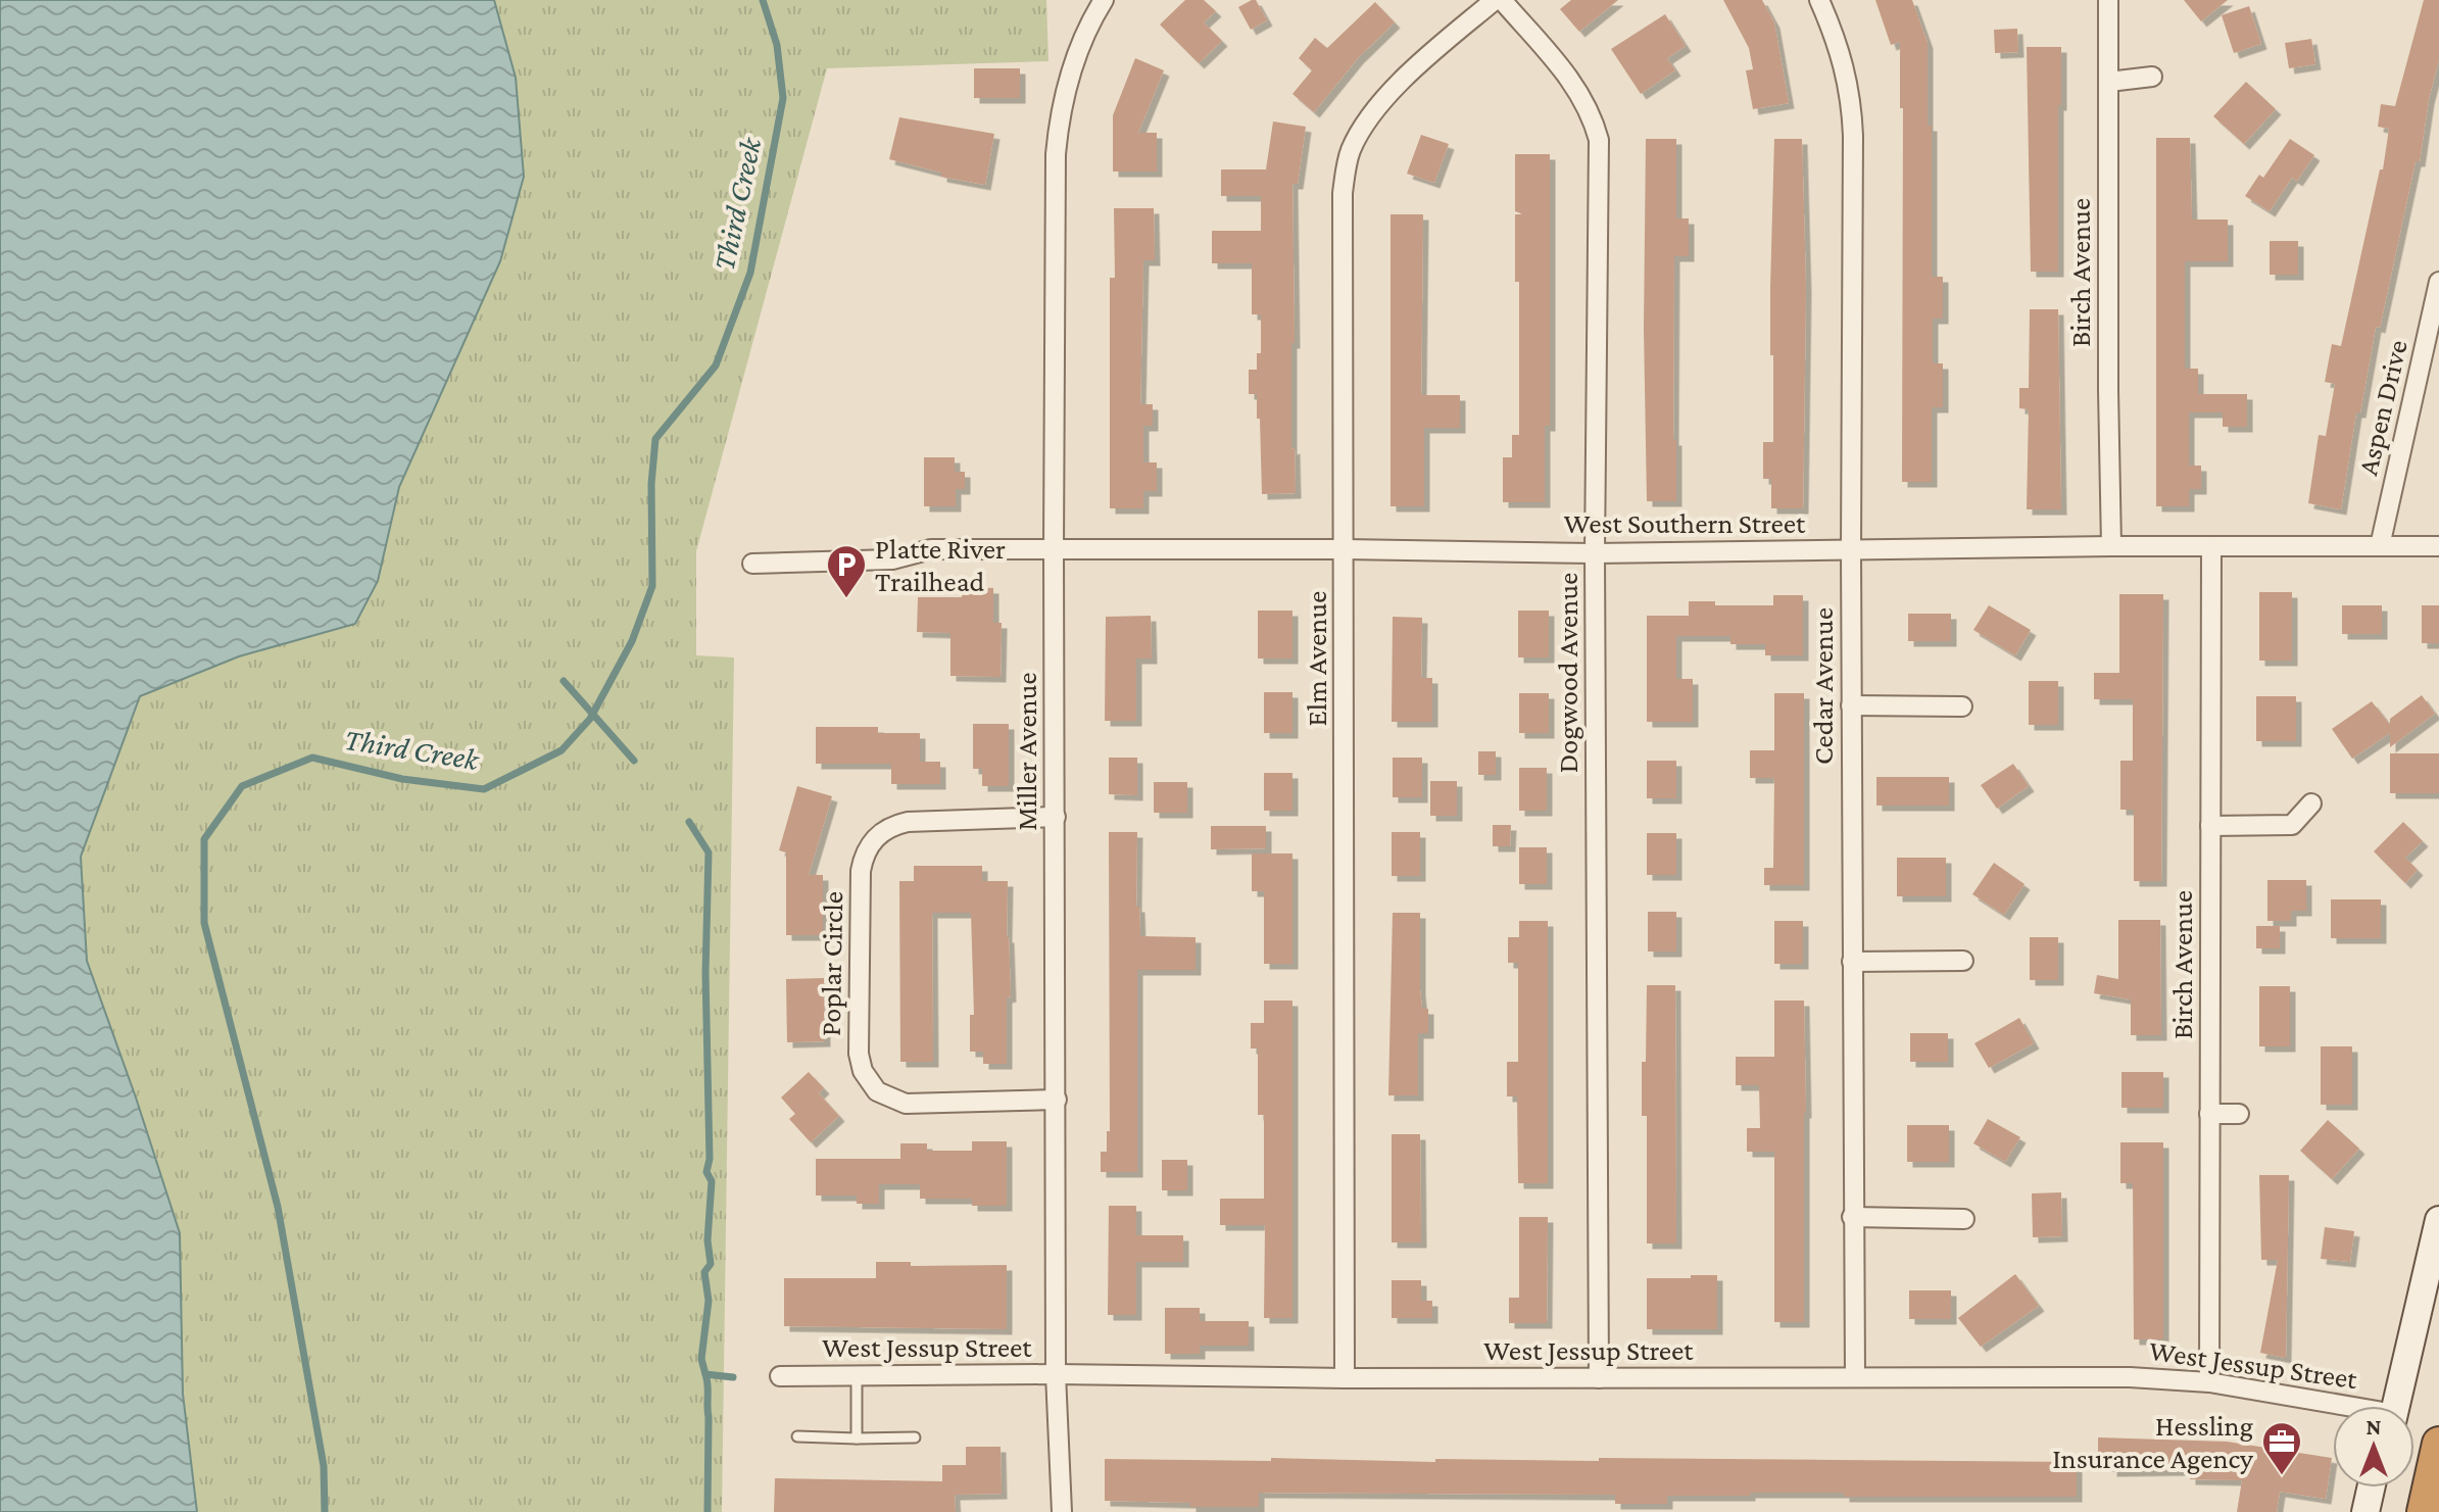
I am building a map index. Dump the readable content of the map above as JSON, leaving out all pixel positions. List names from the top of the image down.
{
  "streets": {
    "street": [
      "Birch Avenue",
      "Aspen Drive",
      "West Southern Street",
      "Elm Avenue",
      "Dogwood Avenue",
      "Cedar Avenue",
      "Miller Avenue",
      "Poplar Circle",
      "West Jessup Street"
    ]
  },
  "crossings": [
    ["Birch Avenue", "West Southern Street"],
    ["Birch Avenue", "West Jessup Street"],
    ["Aspen Drive", "West Southern Street"],
    ["West Southern Street", "Elm Avenue"],
    ["West Southern Street", "Dogwood Avenue"],
    ["West Southern Street", "Cedar Avenue"],
    ["West Southern Street", "Miller Avenue"],
    ["Elm Avenue", "West Jessup Street"],
    ["Dogwood Avenue", "West Jessup Street"],
    ["Cedar Avenue", "West Jessup Street"],
    ["Miller Avenue", "Poplar Circle"],
    ["Miller Avenue", "West Jessup Street"]
  ],
  "water": ["Third Creek"],
  "places": {
    "parking": ["Platte River Trailhead"],
    "office": ["Hessling Insurance Agency"]
  },
  "north": "top"
}
